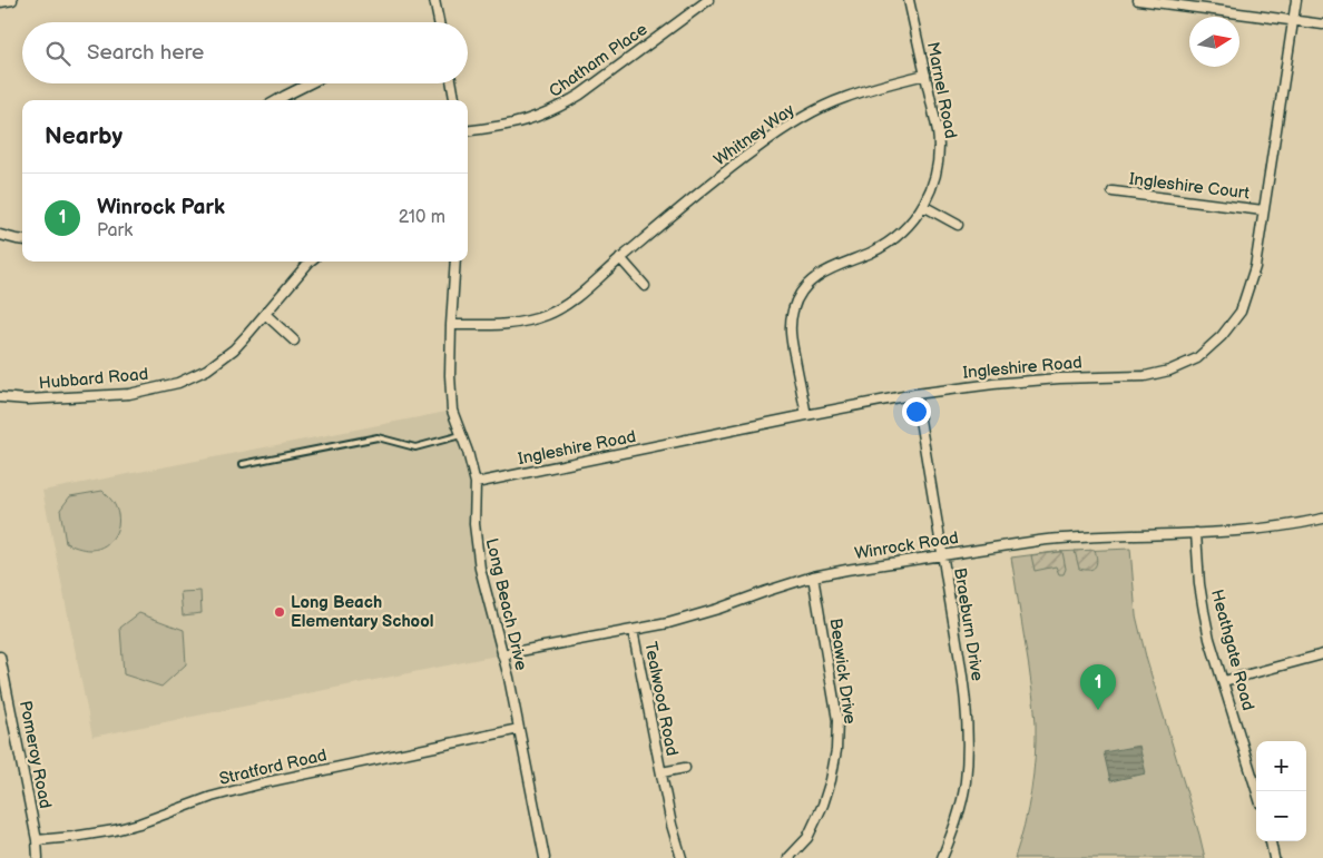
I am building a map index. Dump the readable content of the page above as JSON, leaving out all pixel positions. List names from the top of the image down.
{
  "streets": {
    "street": [
      "Chatham Place",
      "Marnel Road",
      "Whitney Way",
      "Ingleshire Court",
      "Ingleshire Road",
      "Hubbard Road",
      "Winrock Road",
      "Long Beach Drive",
      "Braeburn Drive",
      "Heathgate Road",
      "Beawick Drive",
      "Tealwood Road",
      "Pomeroy Road",
      "Stratford Road"
    ]
  },
  "crossings": [
    ["Marnel Road", "Whitney Way"],
    ["Marnel Road", "Ingleshire Road"],
    ["Whitney Way", "Long Beach Drive"],
    ["Ingleshire Court", "Ingleshire Road"],
    ["Ingleshire Road", "Long Beach Drive"],
    ["Ingleshire Road", "Braeburn Drive"],
    ["Winrock Road", "Long Beach Drive"],
    ["Winrock Road", "Braeburn Drive"],
    ["Winrock Road", "Heathgate Road"],
    ["Winrock Road", "Beawick Drive"],
    ["Winrock Road", "Tealwood Road"],
    ["Long Beach Drive", "Stratford Road"],
    ["Pomeroy Road", "Stratford Road"]
  ],
  "places": ["Long Beach Elementary School"],
  "north": "right",
  "page": {
    "search": "Search here",
    "heading": "Nearby",
    "list": [
      {
        "mark": "1",
        "name": "Winrock Park",
        "note": "Park",
        "value": "210 m"
      }
    ],
    "pins": "1",
    "map_buttons": ["+", "−"]
  }
}
